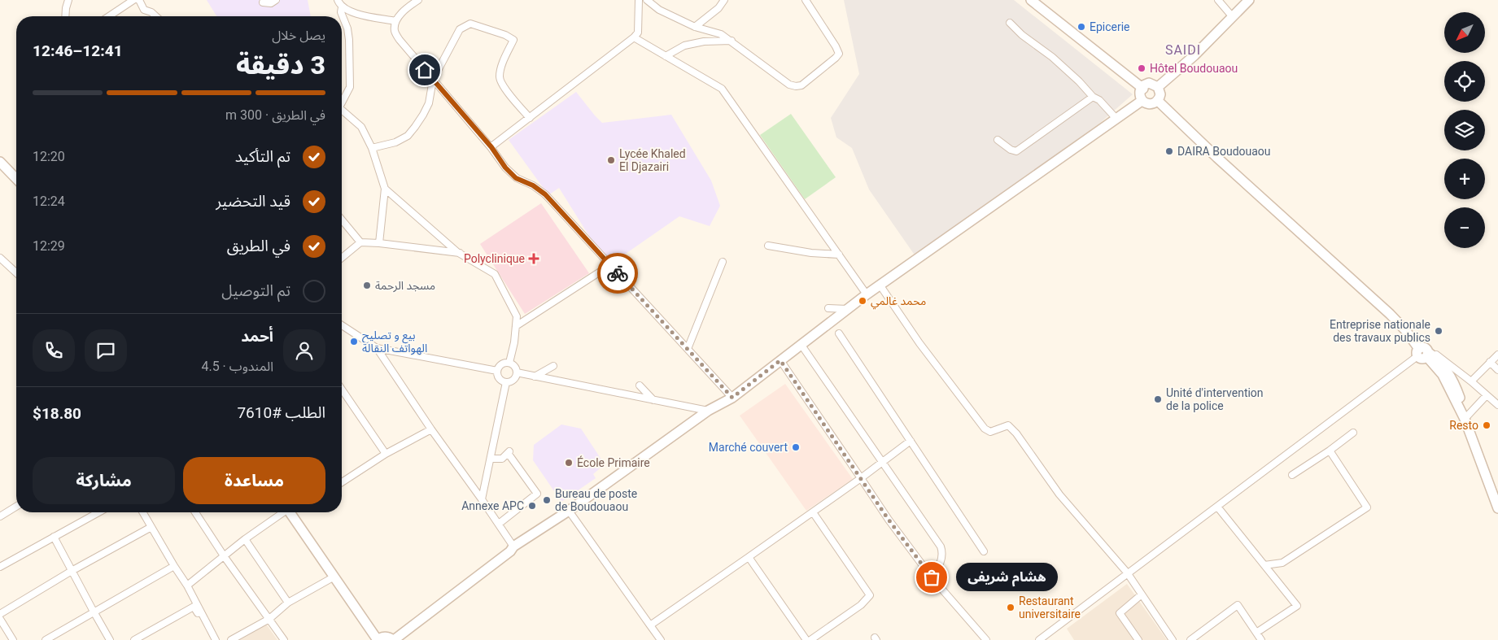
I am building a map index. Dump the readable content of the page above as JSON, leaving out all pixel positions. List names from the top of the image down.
{
  "districts": ["SAIDI"],
  "places": {
    "other": [
      "Epicerie",
      "Hôtel Boudouaou",
      "DAIRA Boudouaou",
      "Lycée Khaled El Djazairi",
      "مسجد الرحمة",
      "محمد غالمي",
      "Entreprise nationale des travaux publics",
      "بيع و تصليح الهواتف النقالة",
      "Unité d'intervention de la police",
      "Resto",
      "Marché couvert",
      "École Primaire",
      "Bureau de poste de Boudouaou",
      "Annexe APC",
      "هشام شريفى",
      "Restaurant universitaire"
    ],
    "health": ["Polyclinique"]
  },
  "north": "bottom left",
  "page": {
    "map_buttons": ["+", "−"],
    "heading": ["3 دقيقة", "يصل خلال", "12:41–12:46"],
    "panel": [
      "أحمد",
      "المندوب · 4.5",
      "الطلب #7610",
      "$18.80"
    ],
    "bar": "في الطريق · 300 m",
    "list": [
      ["تم التأكيد", "12:20"],
      ["قيد التحضير", "12:24"],
      ["في الطريق", "12:29"],
      "تم التوصيل"
    ],
    "buttons": ["مساعدة", "مشاركة"],
    "bubble": "هشام شريفى"
  }
}
